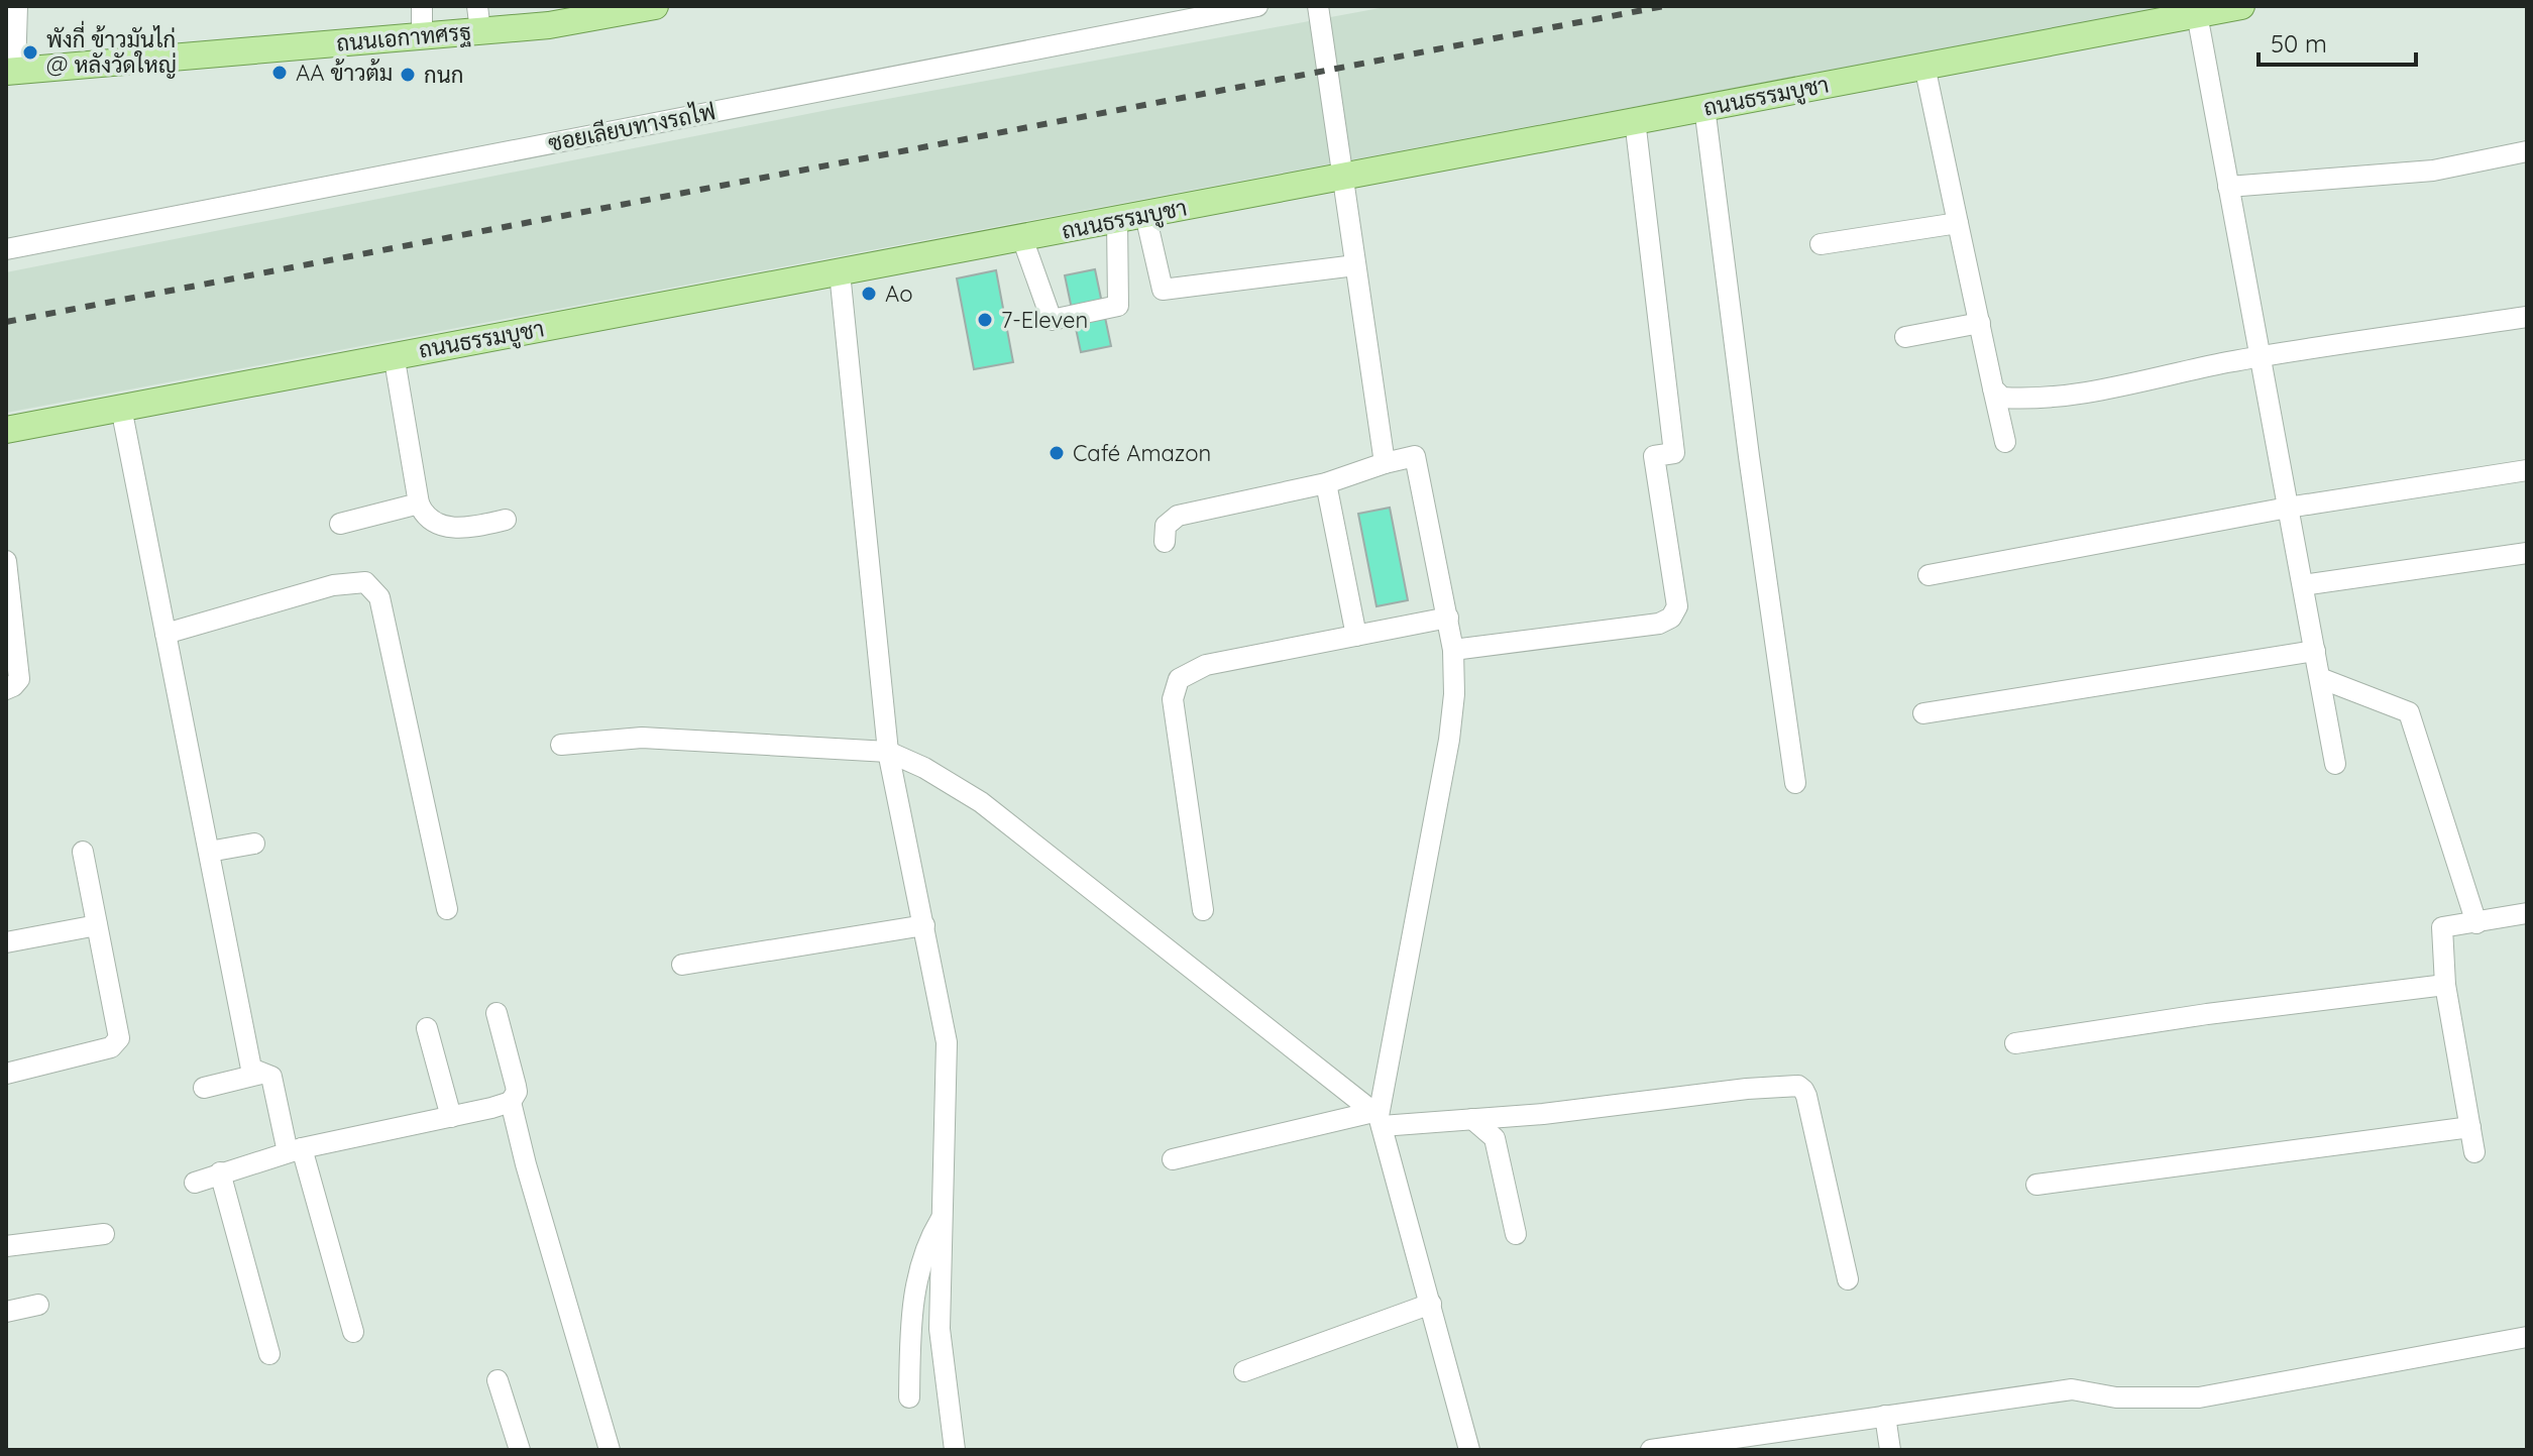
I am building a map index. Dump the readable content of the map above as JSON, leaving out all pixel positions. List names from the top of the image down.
{
  "streets": {
    "main road": ["ถนนเอกาทศรฐ", "ถนนธรรมบูชา"],
    "street": ["ซอยเลียบทางรถไฟ"]
  },
  "places": [
    "พังกี่ ข้าวมันไก่ @ หลังวัดใหญ่",
    "AA ข้าวต้ม",
    "กนก",
    "Ao",
    "7-Eleven",
    "Café Amazon"
  ],
  "scale_bar": "50 m"
}
